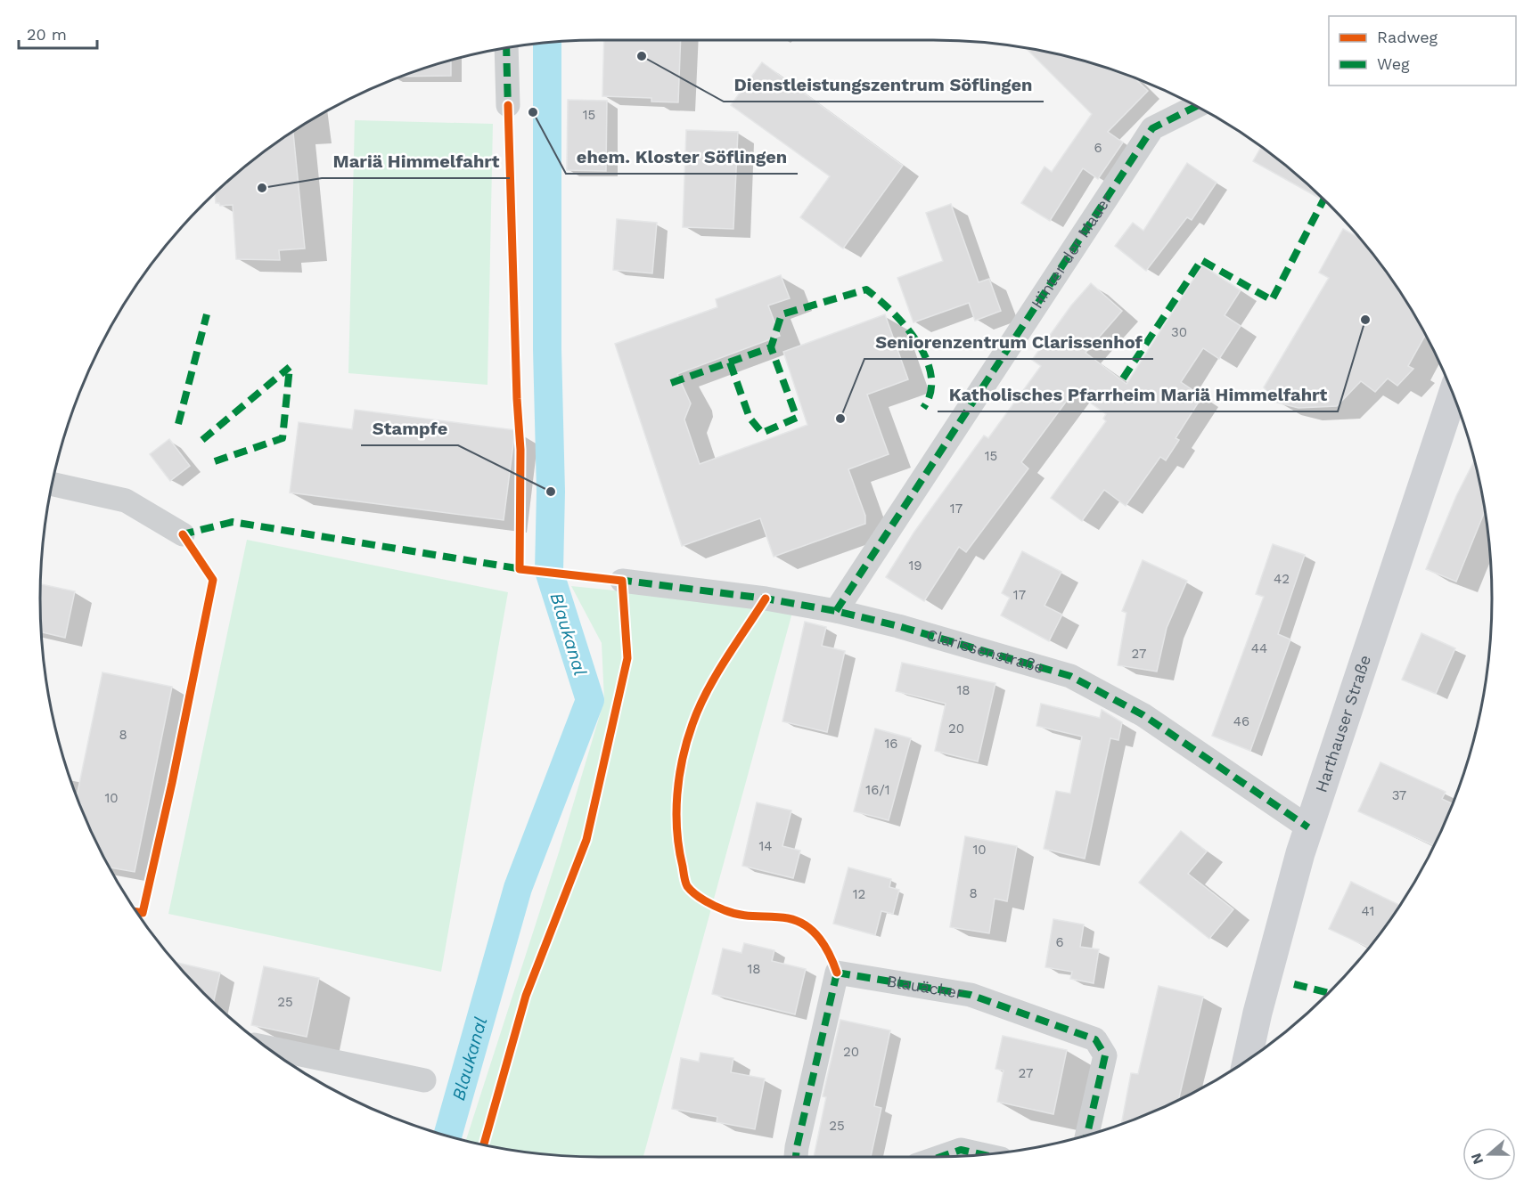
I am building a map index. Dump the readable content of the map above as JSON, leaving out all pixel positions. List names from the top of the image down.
{
  "streets": {
    "street": [
      "Hinter der Mauer",
      "Clarissenstraße",
      "Harthauser Straße",
      "Blauäcker"
    ]
  },
  "crossings": [
    ["Hinter der Mauer", "Clarissenstraße"],
    ["Clarissenstraße", "Harthauser Straße"]
  ],
  "water": ["Blaukanal"],
  "places": [
    "Dienstleistungszentrum Söflingen",
    "ehem. Kloster Söflingen",
    "Mariä Himmelfahrt",
    "Katholisches Pfarrheim Mariä Himmelfahrt",
    "Seniorenzentrum Clarissenhof",
    "Stampfe"
  ],
  "house_numbers": [
    "15",
    "6",
    "30",
    "15",
    "17",
    "19",
    "42",
    "17",
    "44",
    "27",
    "18",
    "46",
    "20",
    "8",
    "16",
    "16/1",
    "37",
    "10",
    "14",
    "10",
    "8",
    "12",
    "41",
    "6",
    "18",
    "25",
    "20",
    "27",
    "25"
  ],
  "legend": ["Radweg", "Weg"],
  "scale_bar": "20 m",
  "north": "left"
}
